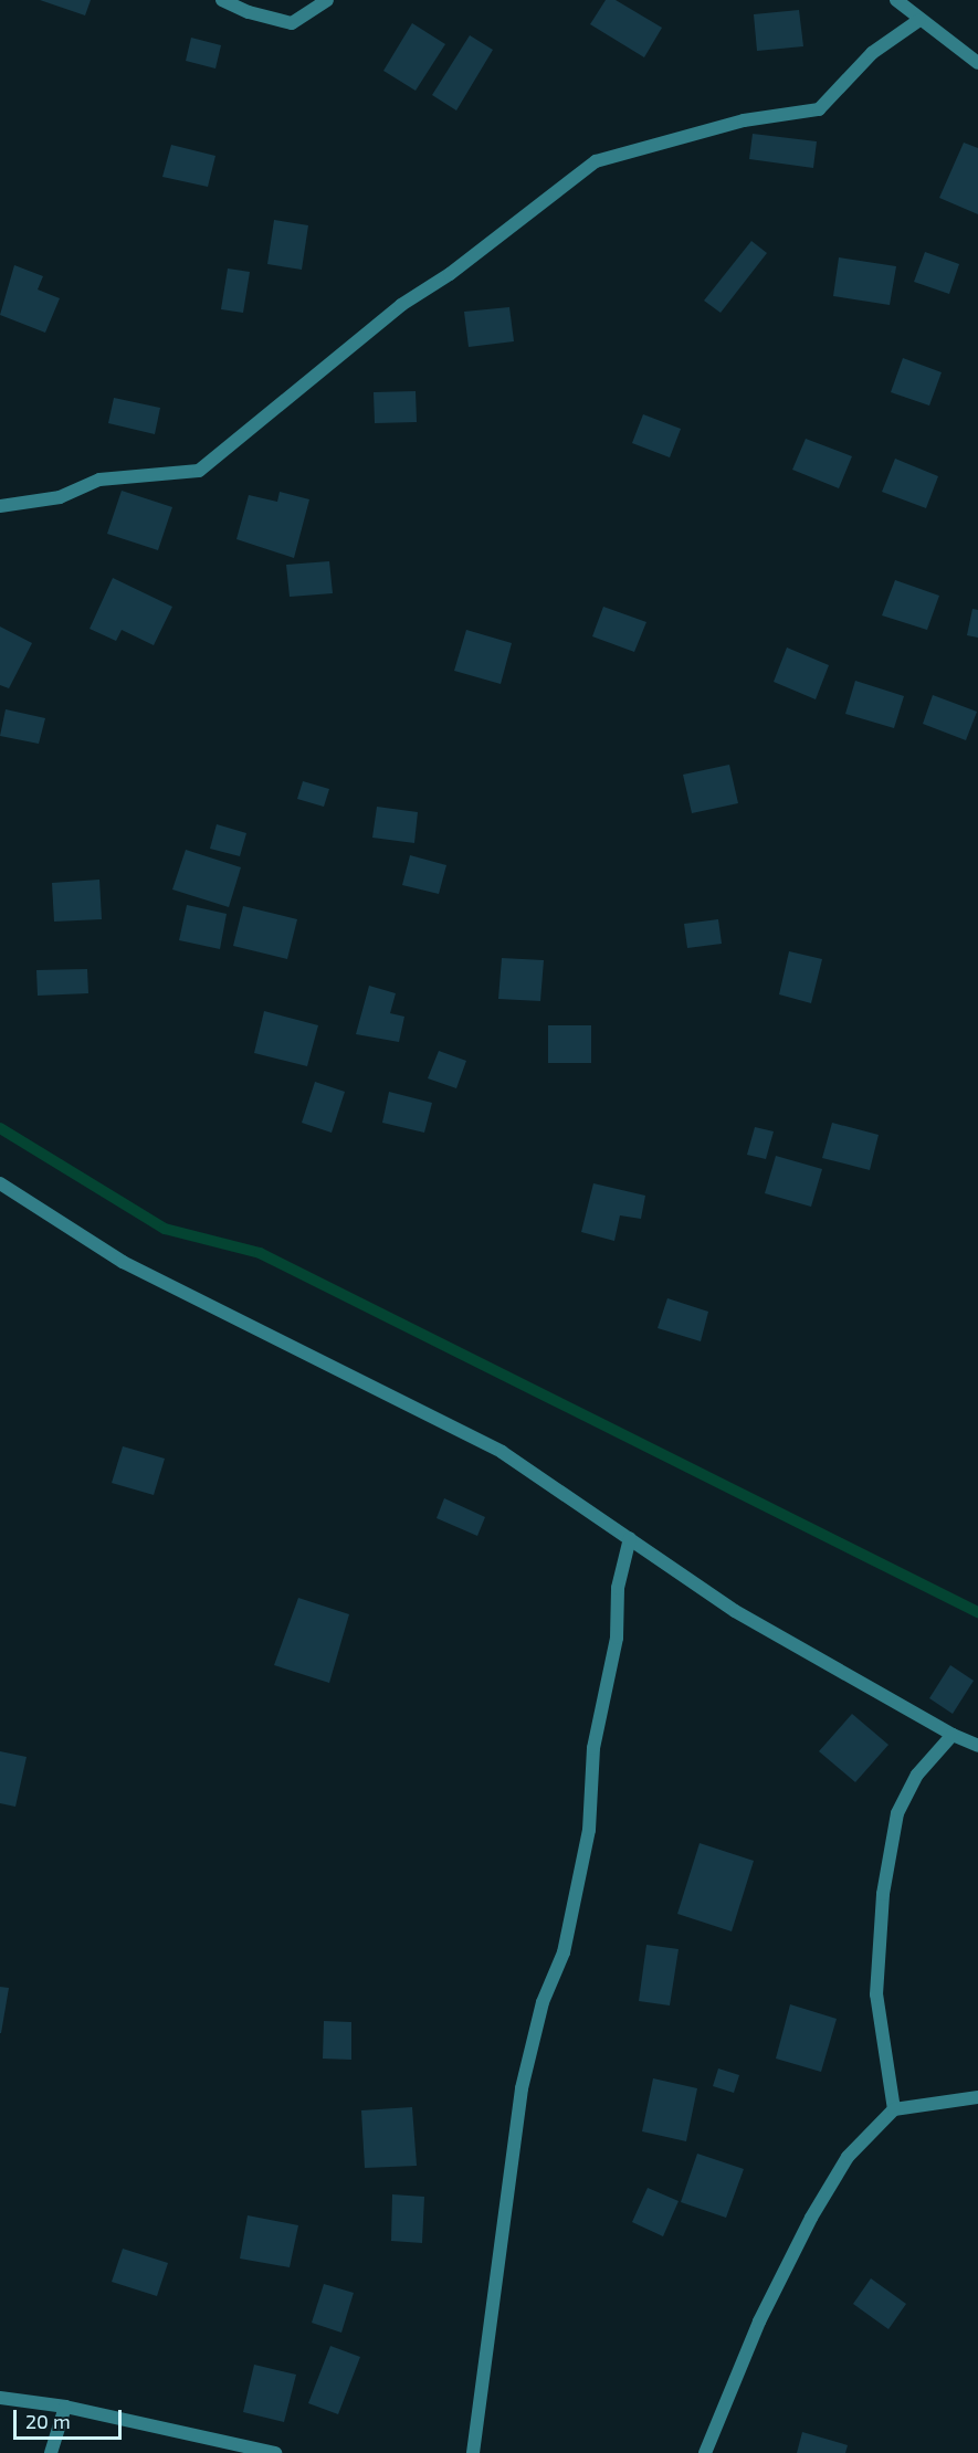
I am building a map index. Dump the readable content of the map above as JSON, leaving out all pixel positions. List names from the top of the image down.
{
  "scale_bar": "20 m"
}
